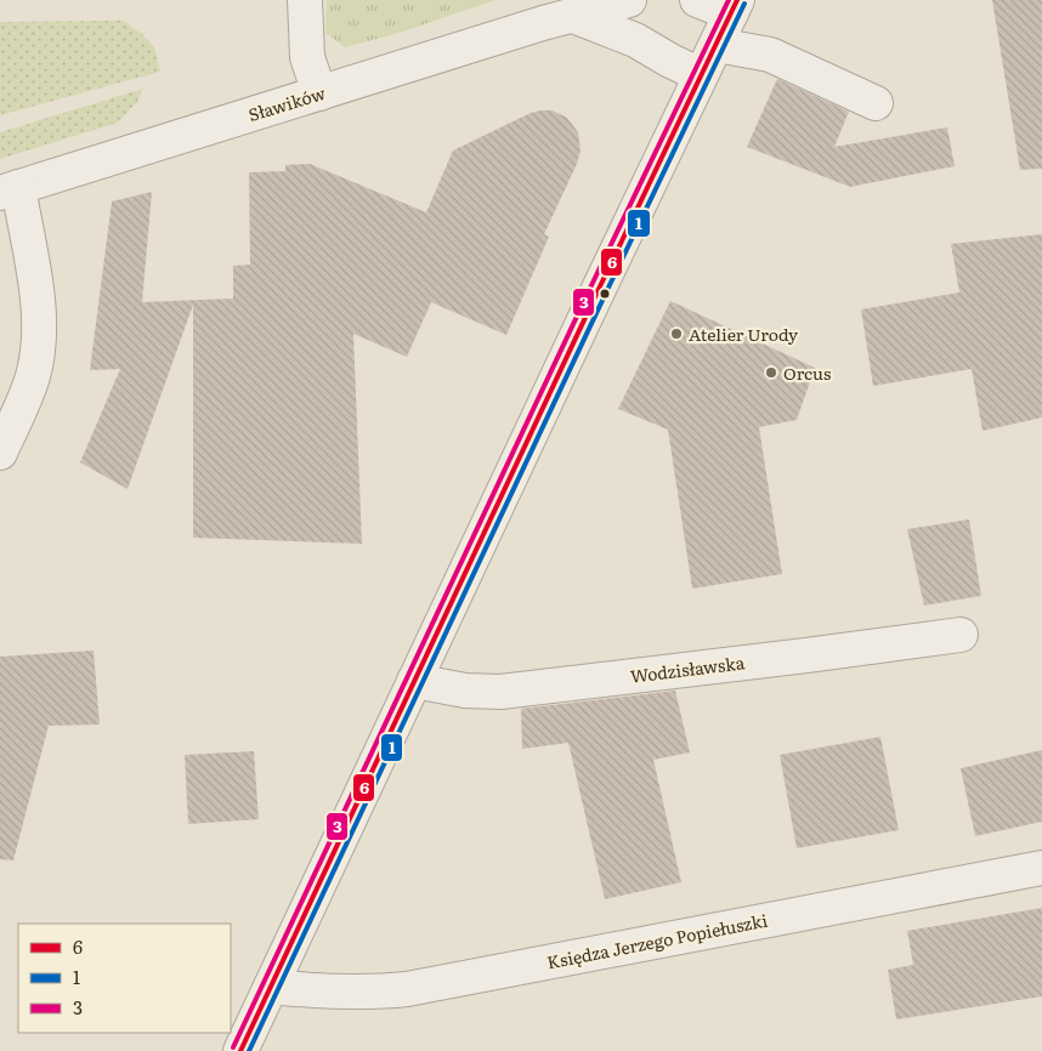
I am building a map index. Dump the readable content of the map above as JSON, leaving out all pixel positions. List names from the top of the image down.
{
  "streets": {
    "street": ["Sławików", "Wodzisławska", "Księdza Jerzego Popiełuszki"]
  },
  "places": ["Atelier Urody", "Orcus"],
  "lines": ["transit line 6", "transit line 3", "transit line 1"],
  "legend": ["6", "1", "3"]
}
